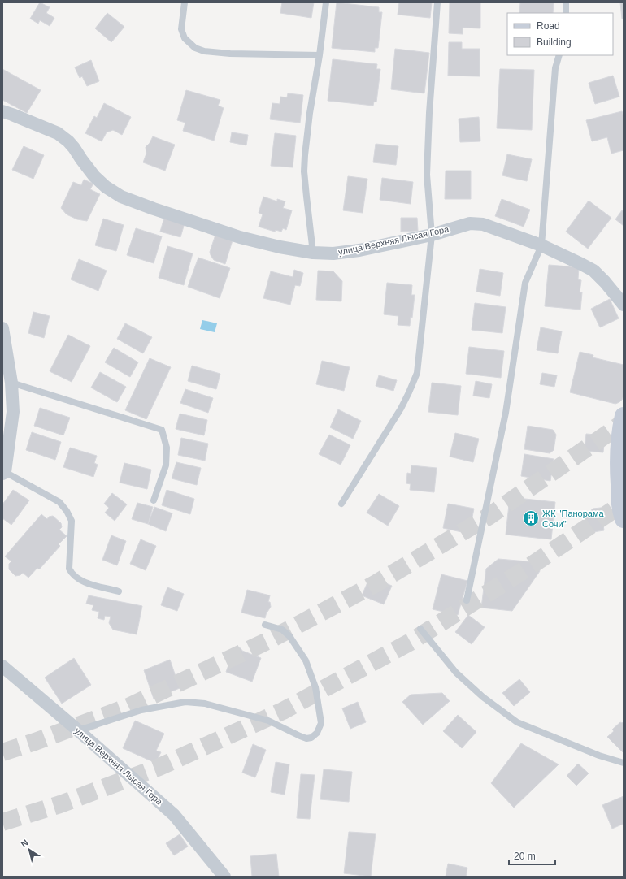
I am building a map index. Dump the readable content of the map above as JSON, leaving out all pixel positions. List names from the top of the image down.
{
  "streets": {
    "street": ["улица Верхняя Лысая Гора"]
  },
  "places": {
    "building": ["ЖК \"Панорама Сочи\""]
  },
  "legend": ["Road", "Building"],
  "scale_bar": "20 m",
  "north": "top left"
}
